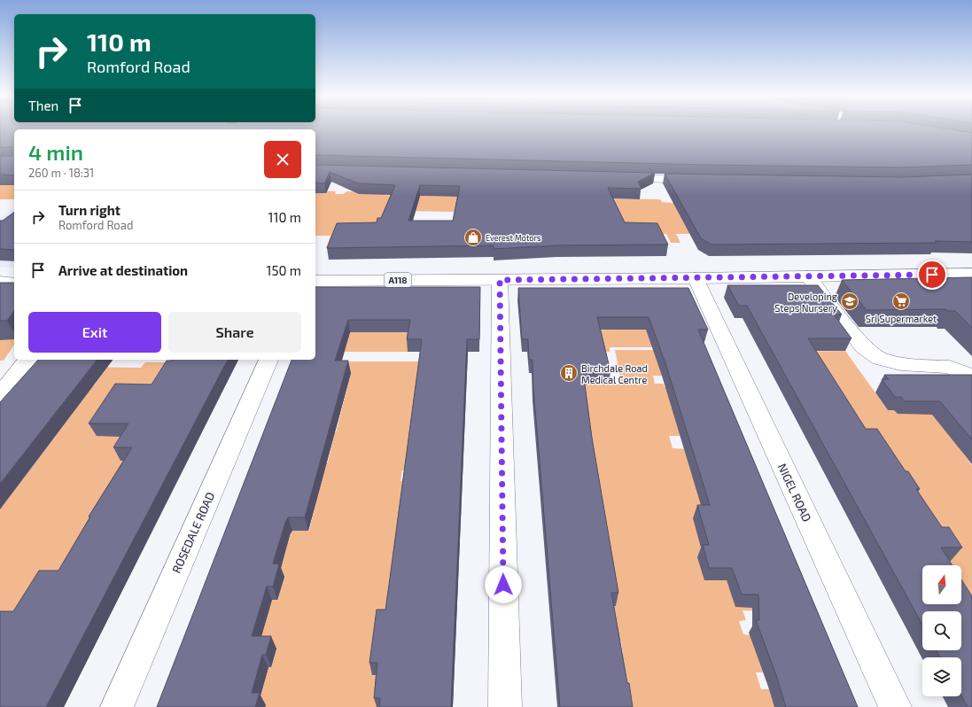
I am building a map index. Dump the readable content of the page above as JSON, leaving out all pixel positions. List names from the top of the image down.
{
  "streets": {
    "street": ["A118", "NIGEL ROAD", "ROSEDALE ROAD"]
  },
  "crossings": [
    ["A118", "NIGEL ROAD"]
  ],
  "places": {
    "shop": ["Everest Motors"],
    "school or university": ["Developing Steps Nursery"],
    "supermarket": ["Sri Supermarket"],
    "building": ["Birchdale Road Medical Centre"]
  },
  "north": "top",
  "page": {
    "turn": ["110 m", "Romford Road"],
    "then": "Then",
    "heading": ["4 min", "260 m · 18:31"],
    "list": [
      {
        "name": "Turn right",
        "note": "Romford Road",
        "value": "110 m"
      },
      {
        "name": "Arrive at destination",
        "value": "150 m"
      }
    ],
    "buttons": ["Exit", "Share"]
  }
}
